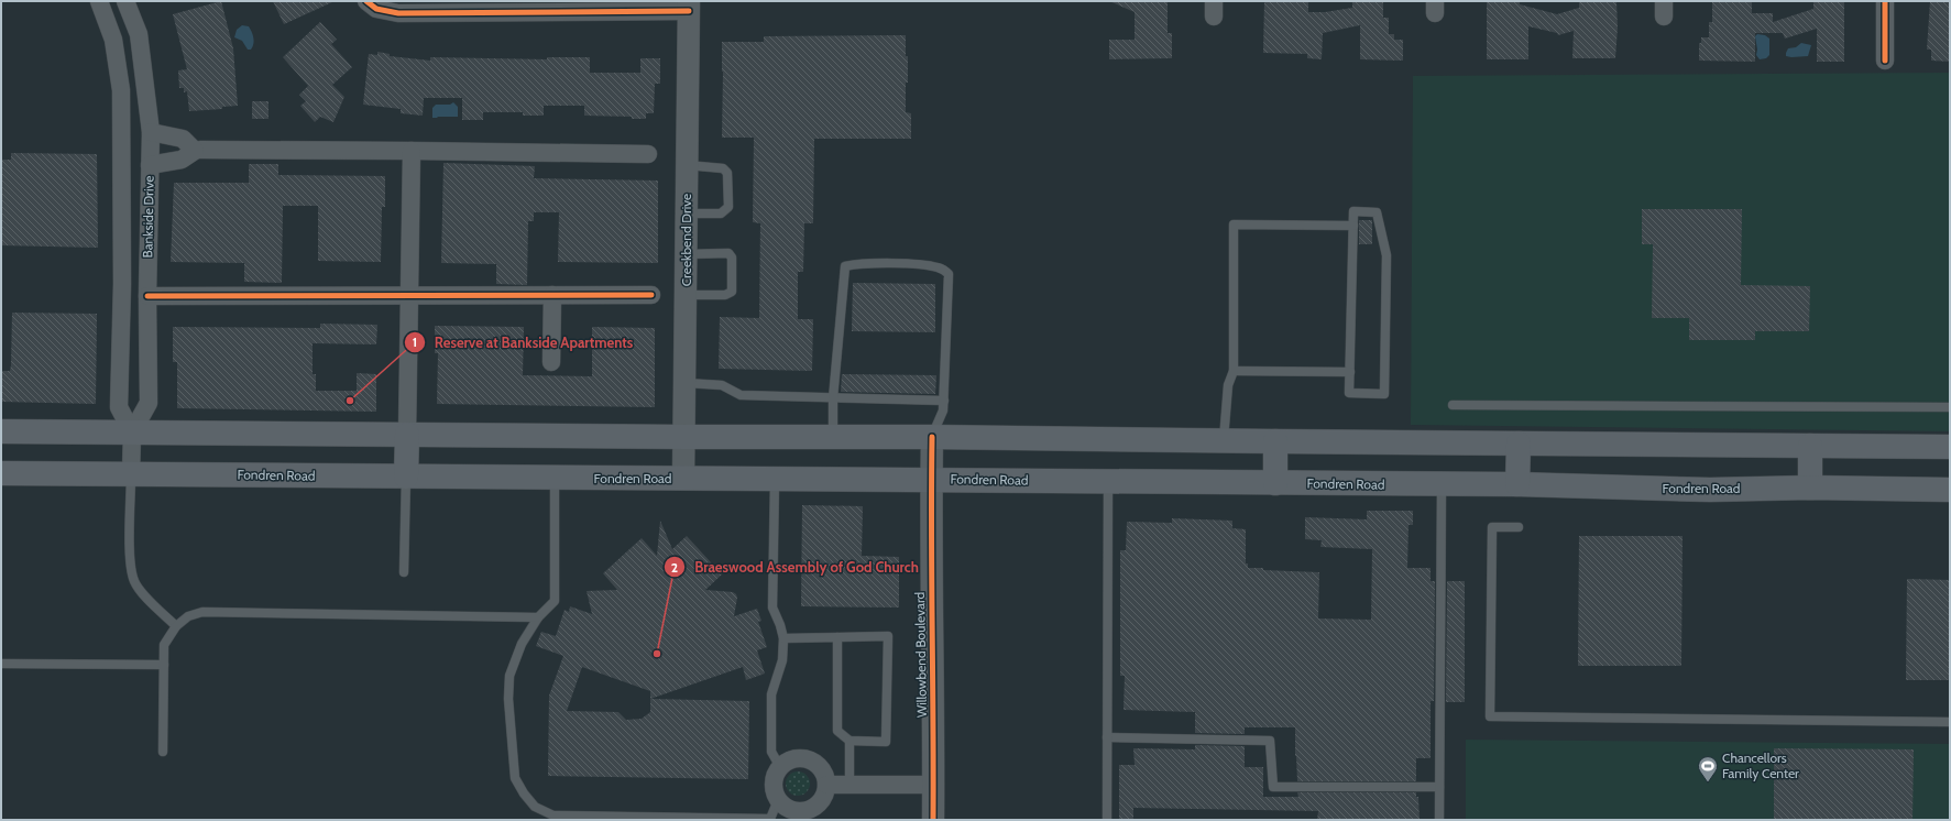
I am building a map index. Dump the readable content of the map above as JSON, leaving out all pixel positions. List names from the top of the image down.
{
  "streets": {
    "main road": ["Fondren Road"],
    "street": ["Bankside Drive", "Creekbend Drive", "Willowbend Boulevard"]
  },
  "crossings": [
    ["Bankside Drive", "Fondren Road"],
    ["Creekbend Drive", "Fondren Road"],
    ["Fondren Road", "Willowbend Boulevard"]
  ],
  "places": {
    "other": ["Reserve at Bankside Apartments", "Braeswood Assembly of God Church"],
    "sports": ["Chancellors Family Center"]
  }
}
